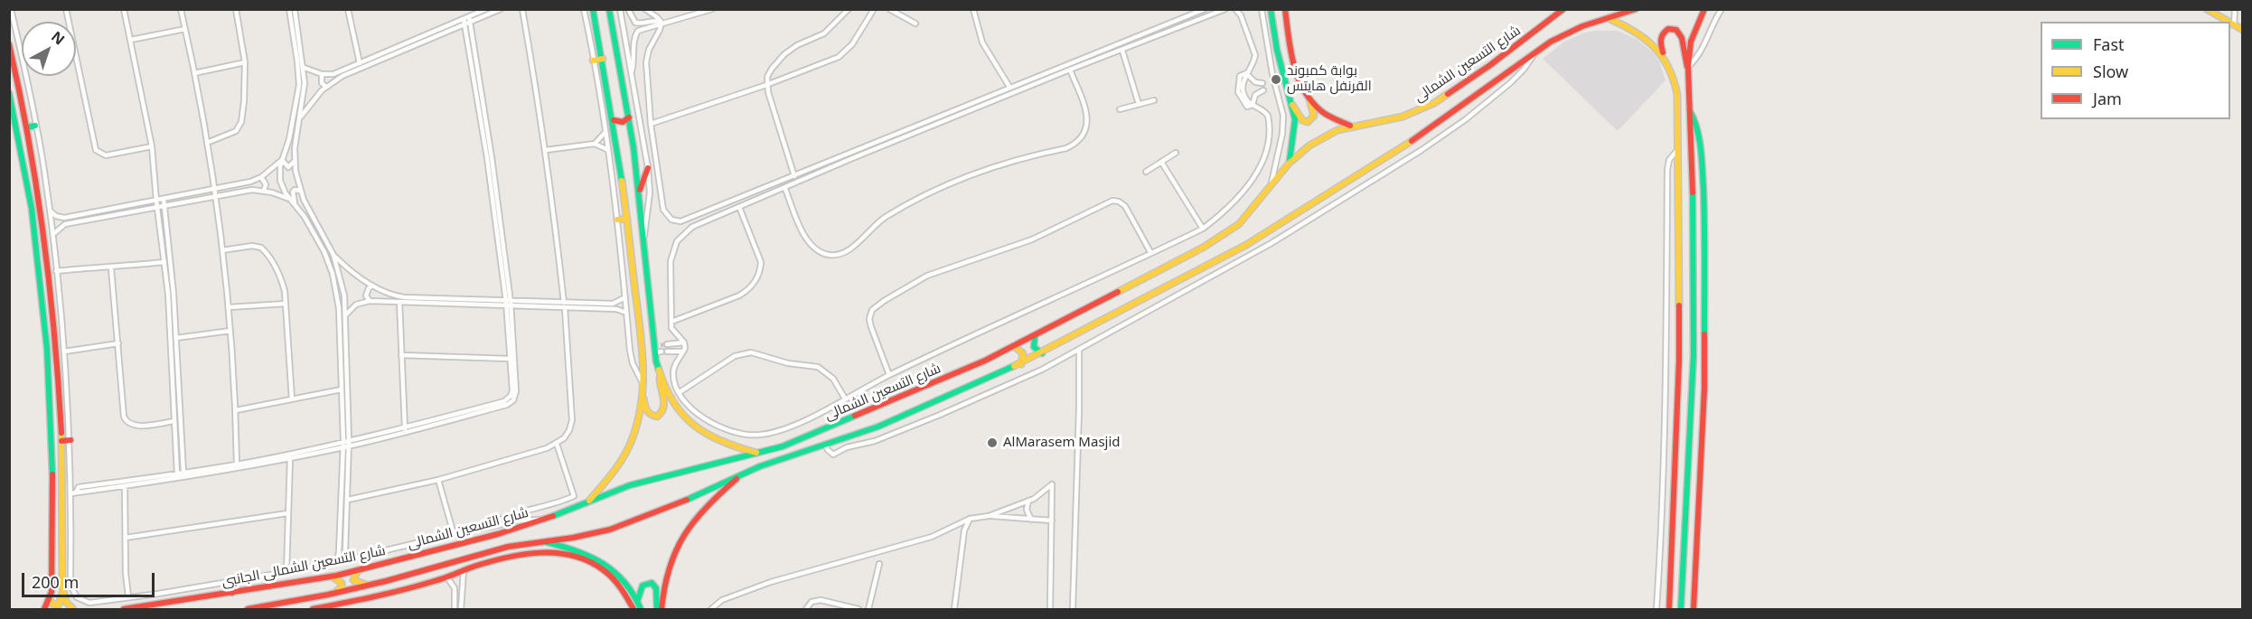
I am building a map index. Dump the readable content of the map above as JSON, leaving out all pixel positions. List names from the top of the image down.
{
  "streets": {
    "main road": ["شارع التسعين الشمالى"],
    "street": ["شارع التسعين الشمالى الجانبى"]
  },
  "crossings": [
    ["شارع التسعين الشمالى", "شارع التسعين الشمالى الجانبى"]
  ],
  "places": ["بوابة كمبوند القرنفل هايتس", "AlMarasem Masjid"],
  "legend": ["Fast", "Slow", "Jam"],
  "scale_bar": "200 m",
  "north": "top right"
}
